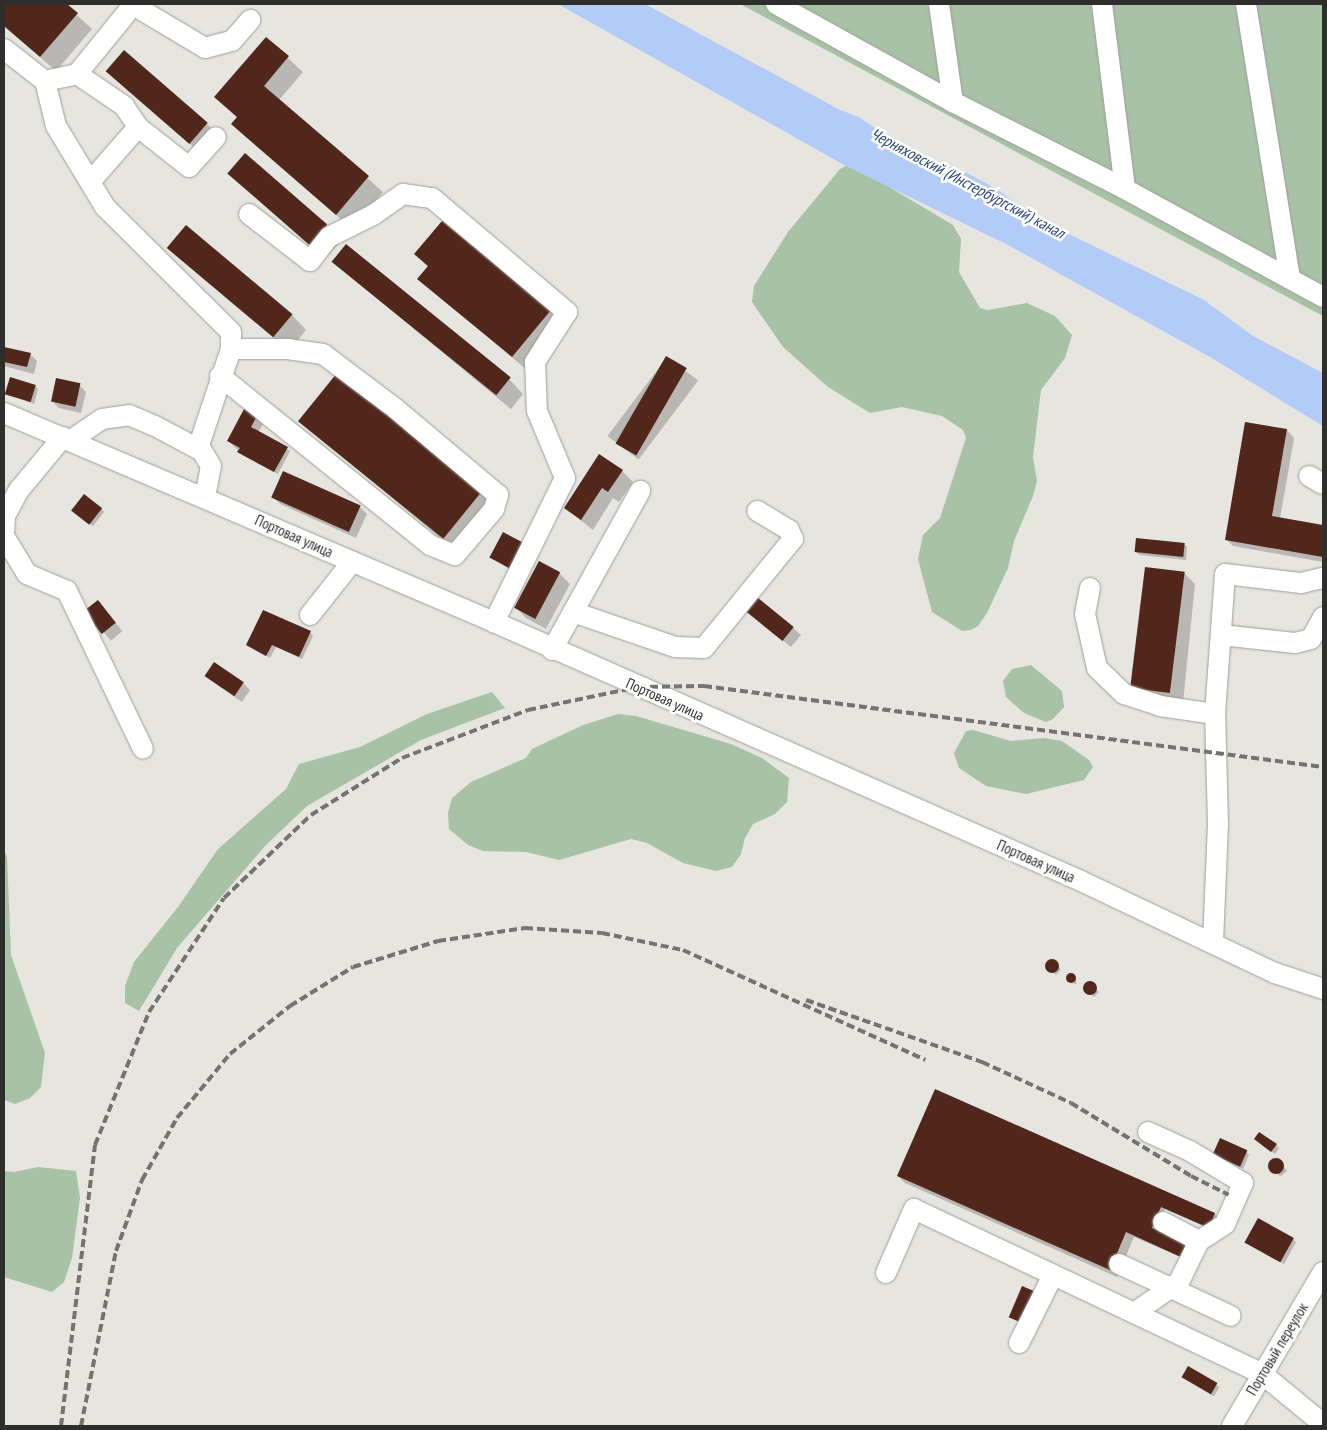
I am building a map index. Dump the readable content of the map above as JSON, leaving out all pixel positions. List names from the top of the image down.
{
  "streets": {
    "street": ["Портовая улица", "Портовый переулок"]
  },
  "water": ["Черняховский (Инстербургский) канал"]
}
